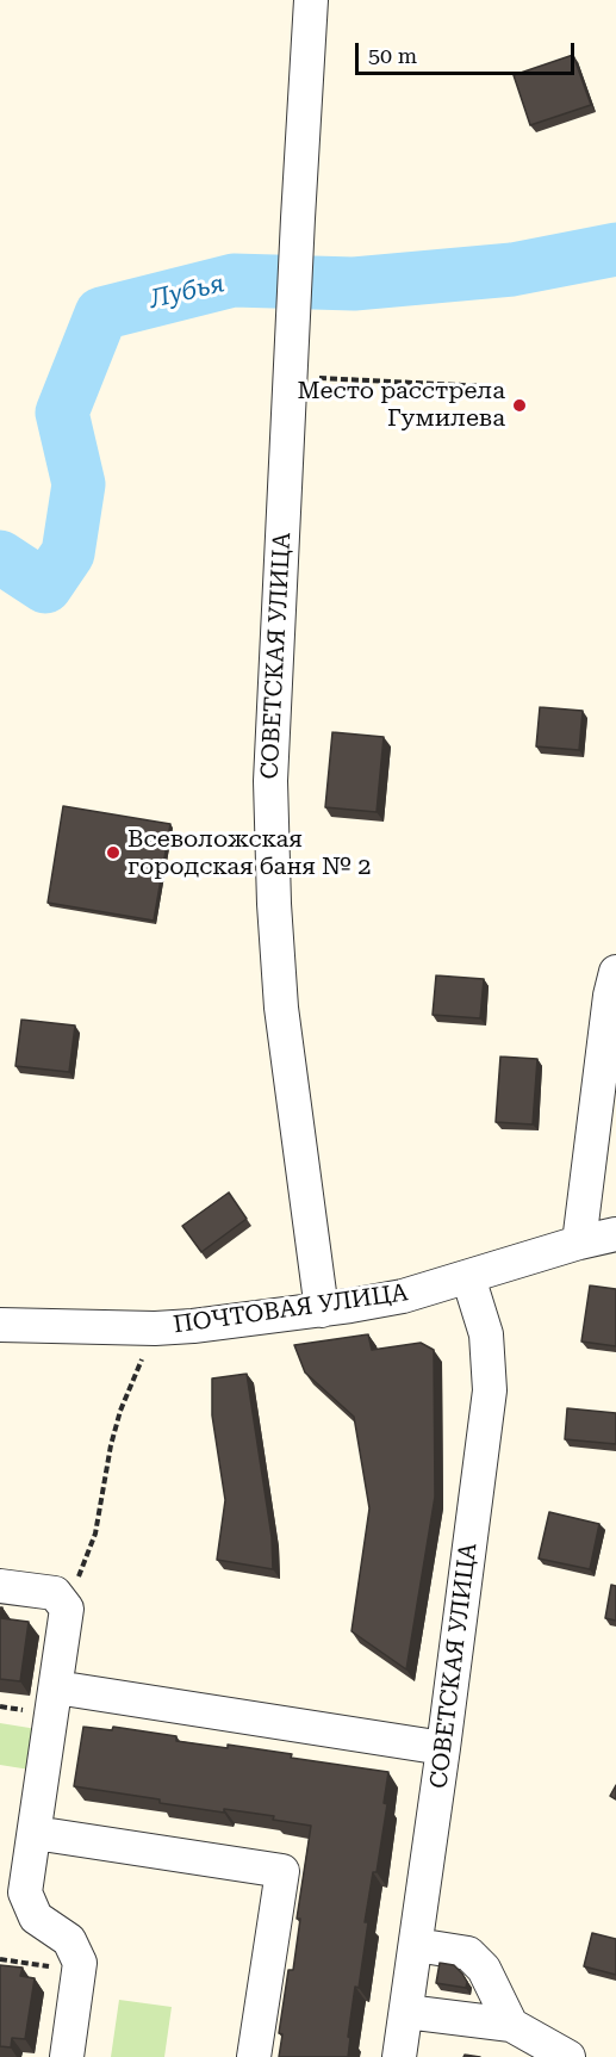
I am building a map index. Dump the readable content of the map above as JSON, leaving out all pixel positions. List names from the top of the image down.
{
  "streets": {
    "street": ["СОВЕТСКАЯ УЛИЦА", "ПОЧТОВАЯ УЛИЦА"]
  },
  "crossings": [
    ["СОВЕТСКАЯ УЛИЦА", "ПОЧТОВАЯ УЛИЦА"]
  ],
  "water": ["Лубья"],
  "places": ["Место расстрела Гумилева", "Всеволожская городская баня № 2"],
  "scale_bar": "50 m"
}
